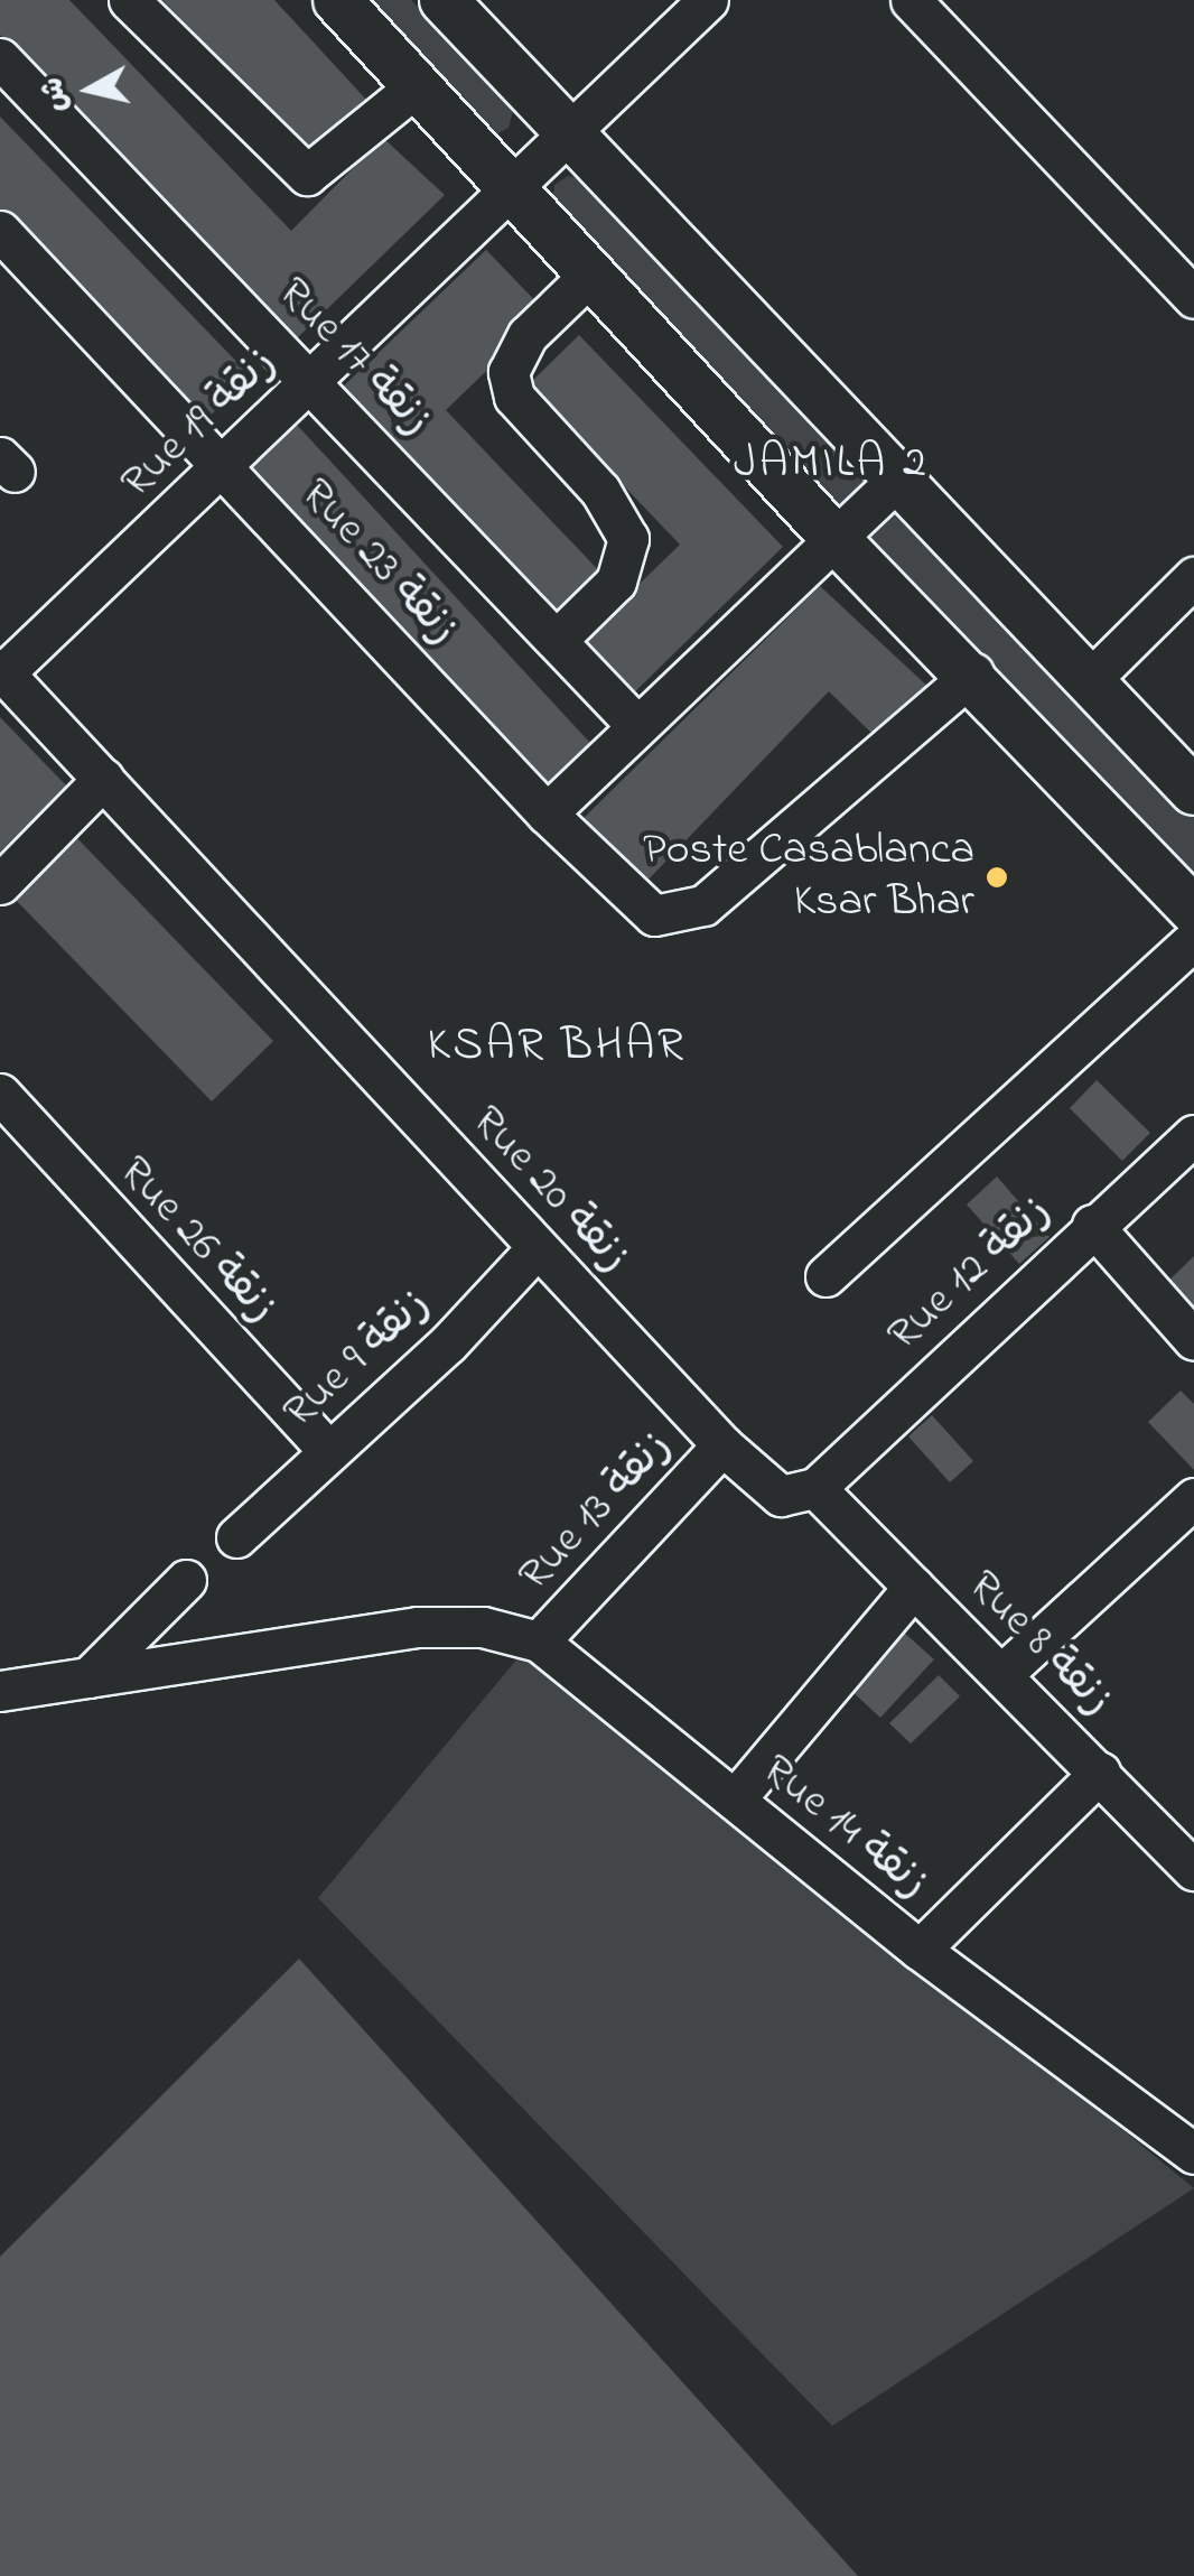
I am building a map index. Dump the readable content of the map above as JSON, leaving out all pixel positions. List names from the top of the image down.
{
  "streets": {
    "street": [
      "Rue 17 زنقة",
      "Rue 19 زنقة",
      "Rue 23 زنقة",
      "Rue 20 زنقة",
      "Rue 26 زنقة",
      "Rue 12 زنقة",
      "Rue 9 زنقة",
      "Rue 13 زنقة",
      "Rue 8 زنقة",
      "Rue 14 زنقة"
    ]
  },
  "crossings": [
    ["Rue 17 زنقة", "Rue 19 زنقة"],
    ["Rue 19 زنقة", "Rue 23 زنقة"],
    ["Rue 19 زنقة", "Rue 20 زنقة"],
    ["Rue 20 زنقة", "Rue 12 زنقة"],
    ["Rue 20 زنقة", "Rue 9 زنقة"],
    ["Rue 20 زنقة", "Rue 13 زنقة"],
    ["Rue 20 زنقة", "Rue 8 زنقة"],
    ["Rue 26 زنقة", "Rue 9 زنقة"],
    ["Rue 12 زنقة", "Rue 8 زنقة"],
    ["Rue 13 زنقة", "Rue 14 زنقة"]
  ],
  "districts": ["JAMILA 2", "KSAR BHAR"],
  "places": ["Poste Casablanca Ksar Bhar"],
  "north": "left"
}
